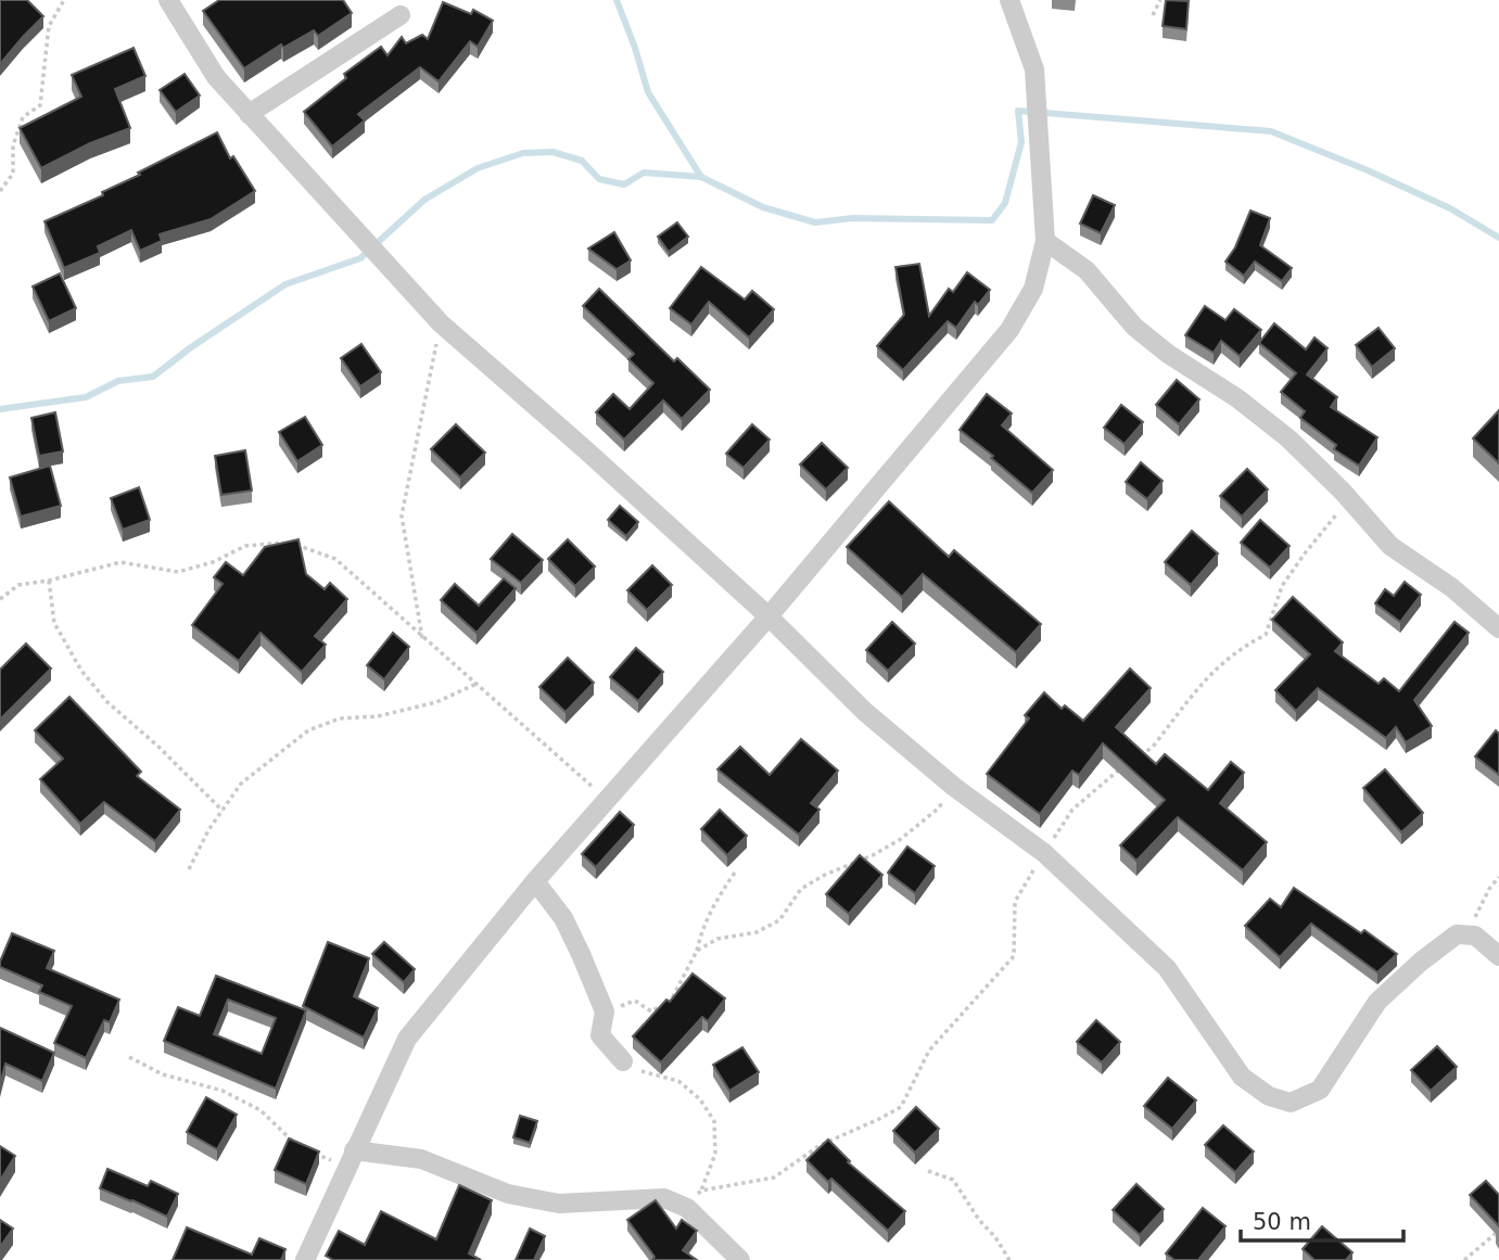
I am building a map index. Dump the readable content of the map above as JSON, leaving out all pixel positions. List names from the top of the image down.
{
  "scale_bar": "50 m"
}
